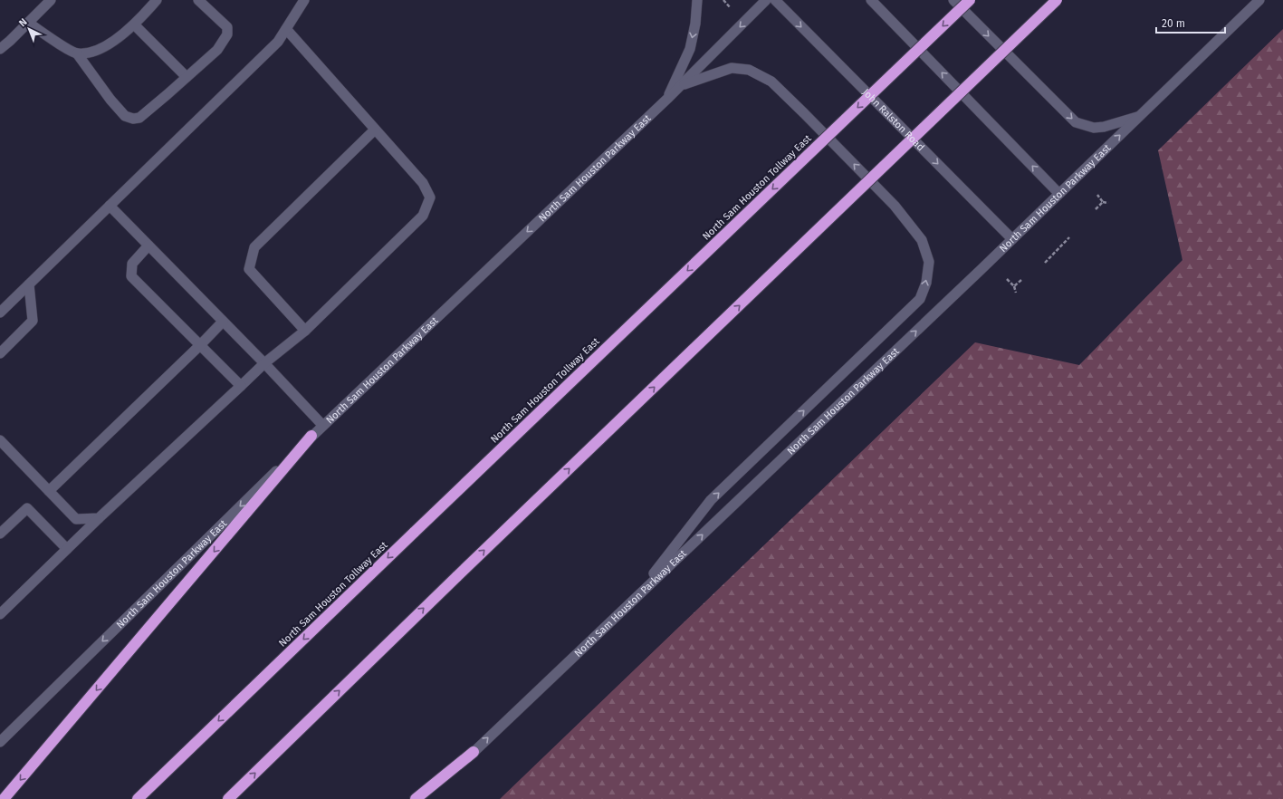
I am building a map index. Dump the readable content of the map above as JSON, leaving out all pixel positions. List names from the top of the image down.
{
  "streets": {
    "highway": ["North Sam Houston Tollway East"],
    "main road": ["John Ralston Road", "North Sam Houston Parkway East"]
  },
  "crossings": [
    ["John Ralston Road", "North Sam Houston Parkway East"]
  ],
  "scale_bar": "20 m",
  "north": "top left"
}
